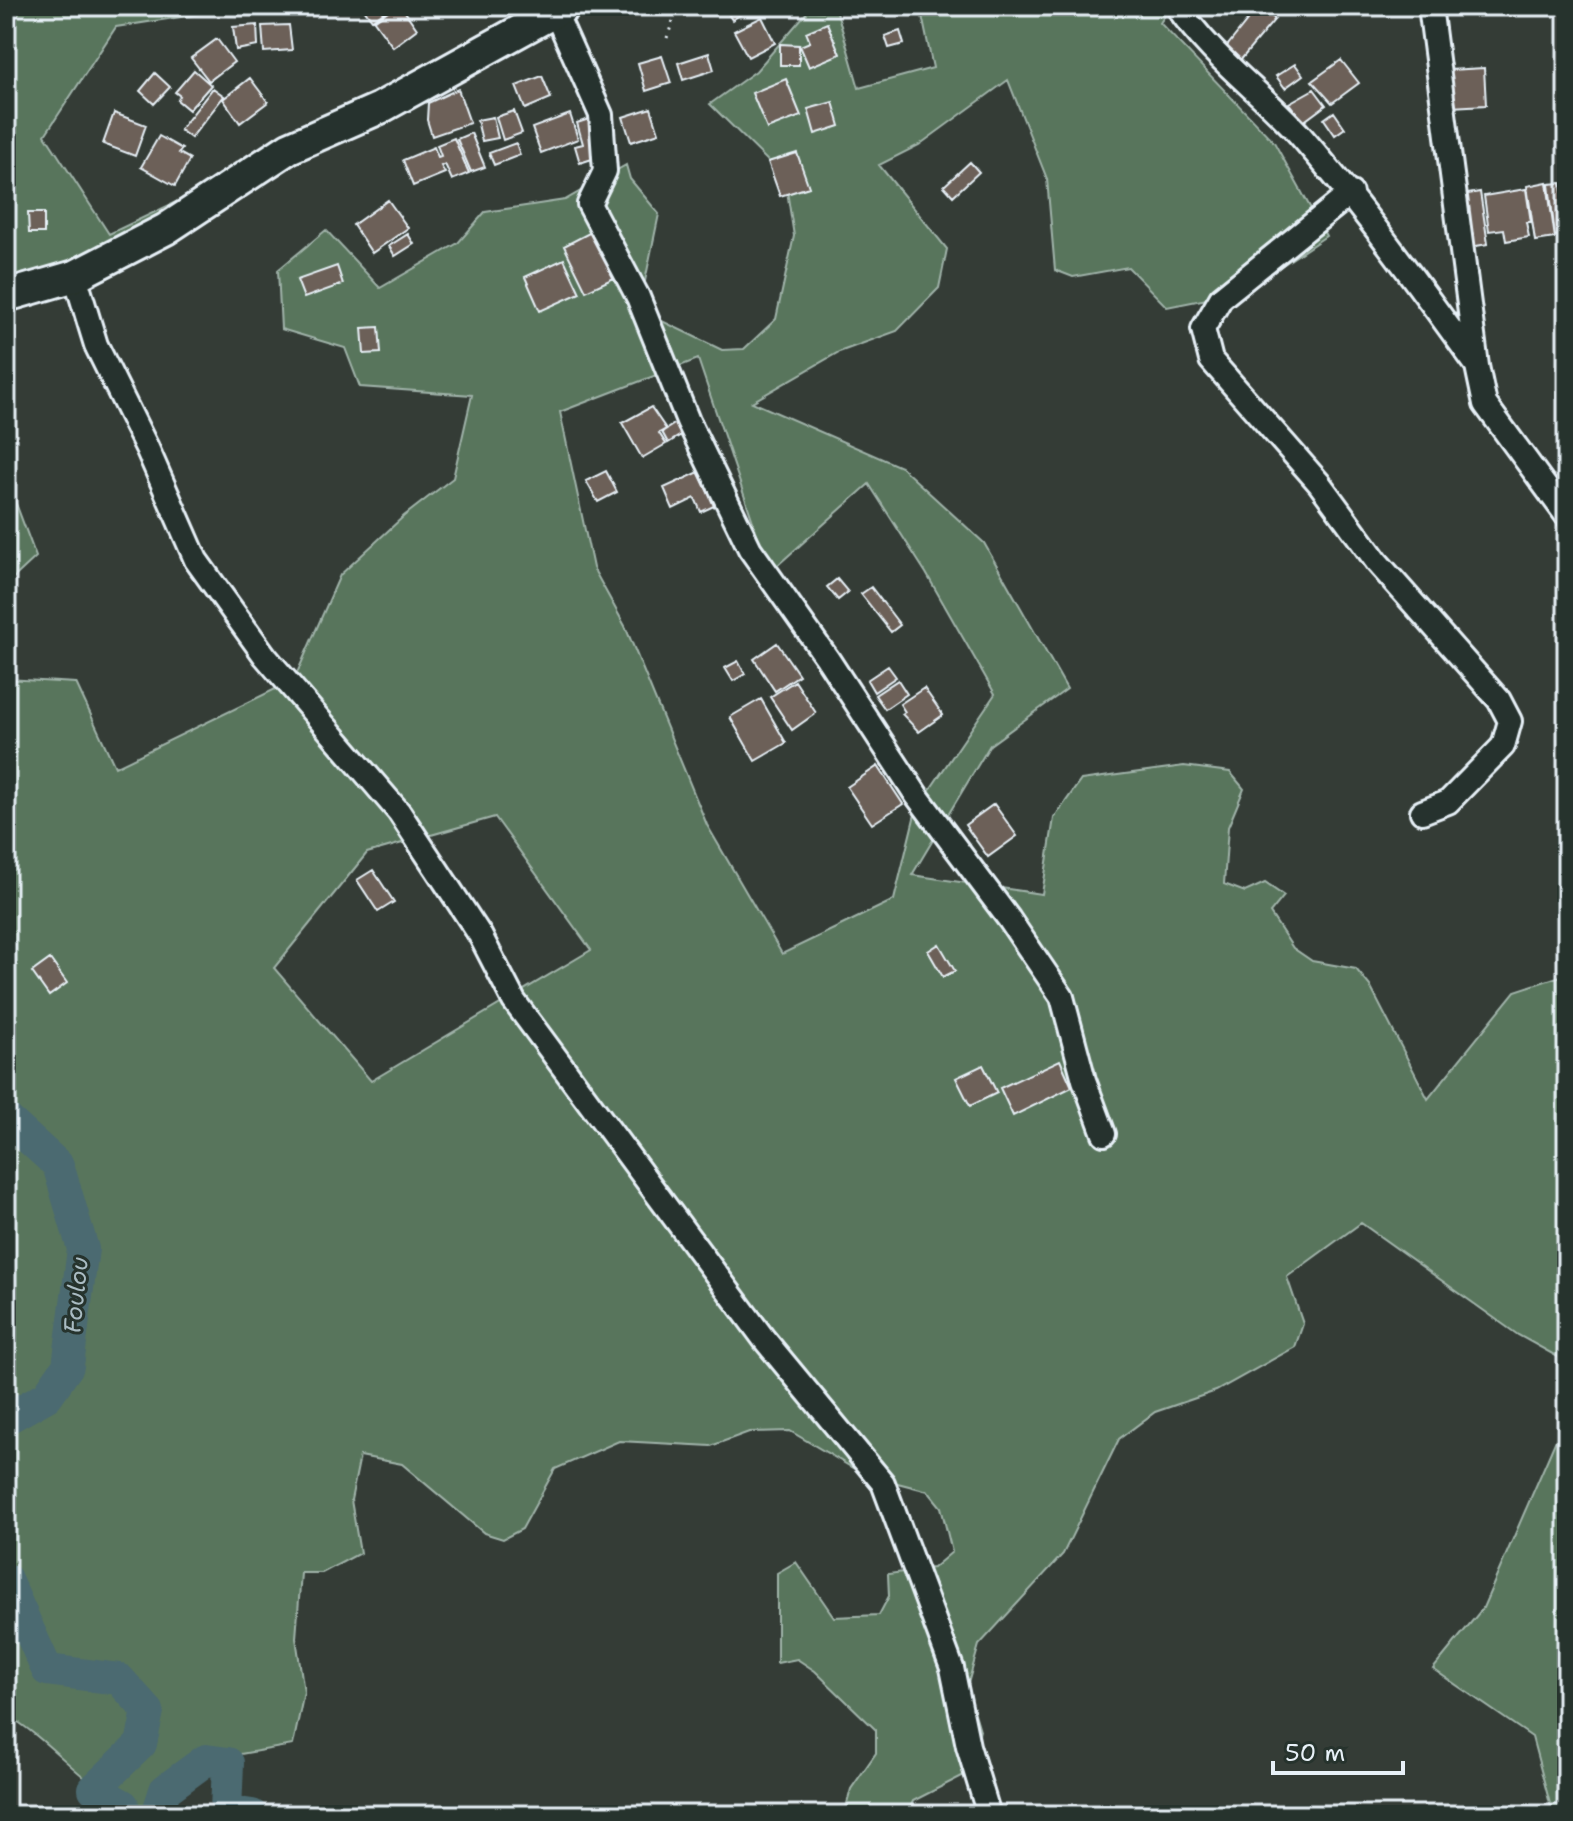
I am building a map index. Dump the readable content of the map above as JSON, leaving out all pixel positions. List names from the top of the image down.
{
  "water": ["Foulou"],
  "scale_bar": "50 m"
}
